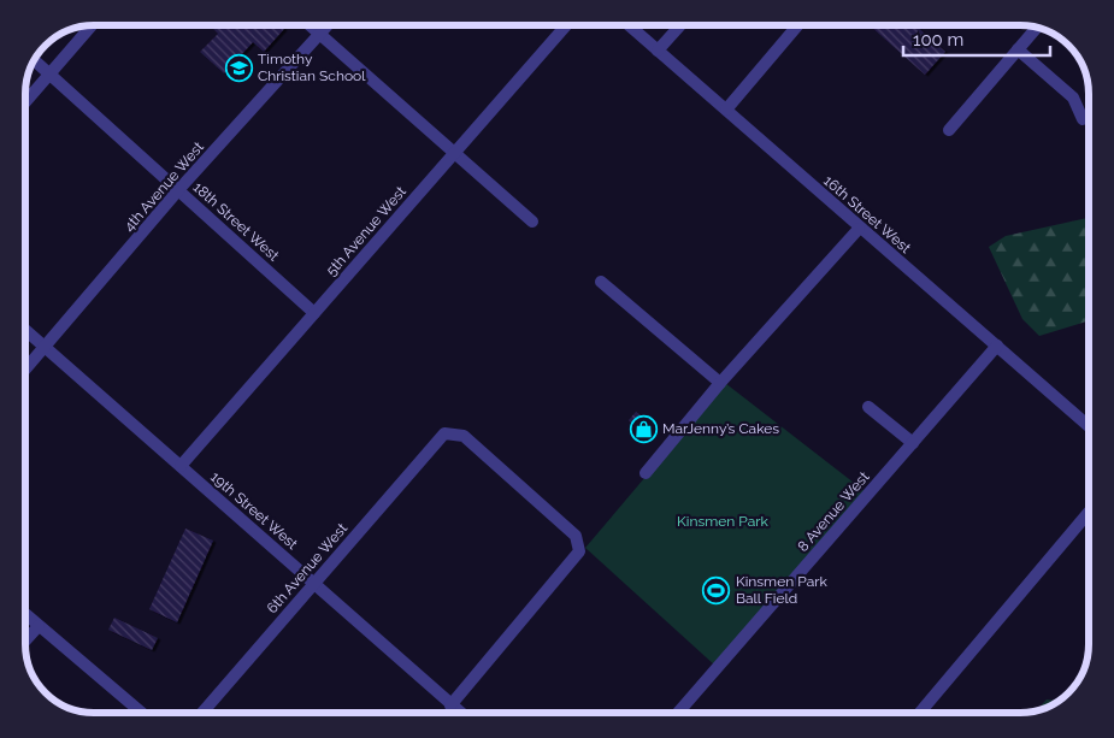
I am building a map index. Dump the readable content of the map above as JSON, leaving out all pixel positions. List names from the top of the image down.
{
  "streets": {
    "street": [
      "4th Avenue West",
      "16th Street West",
      "18th Street West",
      "5th Avenue West",
      "19th Street West",
      "8 Avenue West",
      "6th Avenue West"
    ]
  },
  "crossings": [
    ["4th Avenue West", "18th Street West"],
    ["4th Avenue West", "19th Street West"],
    ["16th Street West", "8 Avenue West"],
    ["18th Street West", "5th Avenue West"],
    ["5th Avenue West", "19th Street West"],
    ["19th Street West", "6th Avenue West"]
  ],
  "parks": ["Kinsmen Park"],
  "places": {
    "school or university": ["Timothy Christian School"],
    "shop": ["MarJenny’s Cakes"],
    "sports": ["Kinsmen Park Ball Field"]
  },
  "scale_bar": "100 m"
}
